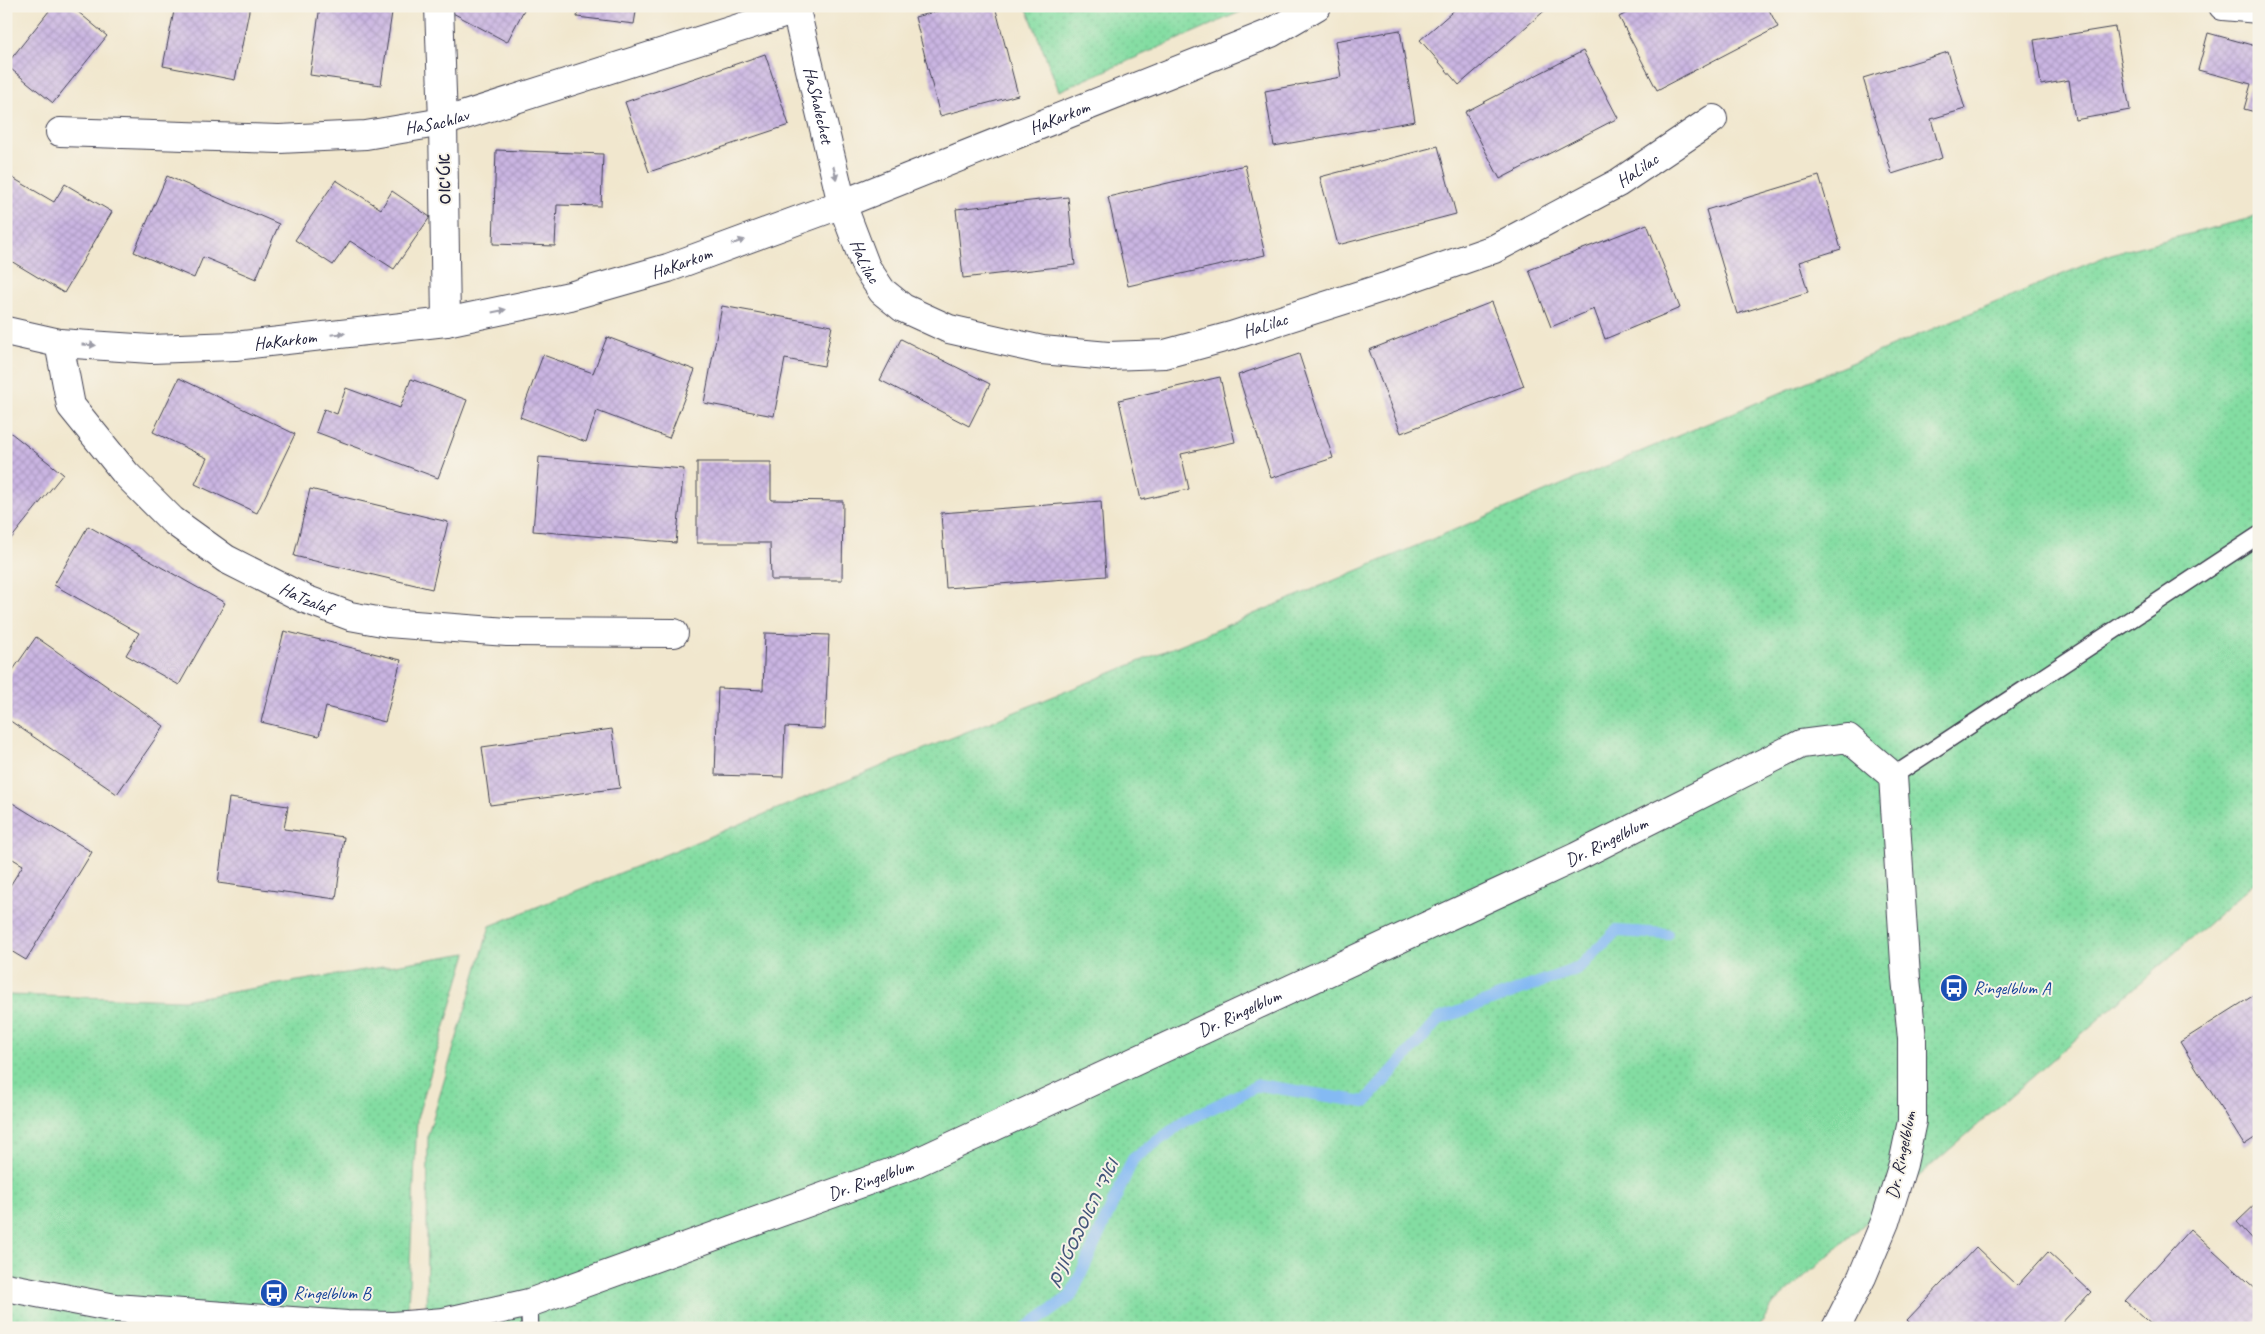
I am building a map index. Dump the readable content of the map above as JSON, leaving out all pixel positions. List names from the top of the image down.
{
  "streets": {
    "street": [
      "HaShalechet",
      "HaKarkom",
      "HaSachlav",
      "HaLilac",
      "אטיאס",
      "HaTzalaf",
      "Dr. Ringelblum"
    ]
  },
  "crossings": [
    ["HaShalechet", "HaKarkom"],
    ["HaShalechet", "HaSachlav"],
    ["HaShalechet", "HaLilac"],
    ["HaKarkom", "HaLilac"],
    ["HaKarkom", "אטיאס"],
    ["HaKarkom", "HaTzalaf"],
    ["HaSachlav", "אטיאס"]
  ],
  "one_way": ["HaShalechet", "HaKarkom"],
  "water": ["ואדי האסבסטונים"],
  "places": {
    "bus stop": ["Ringelblum A", "Ringelblum B"]
  }
}
